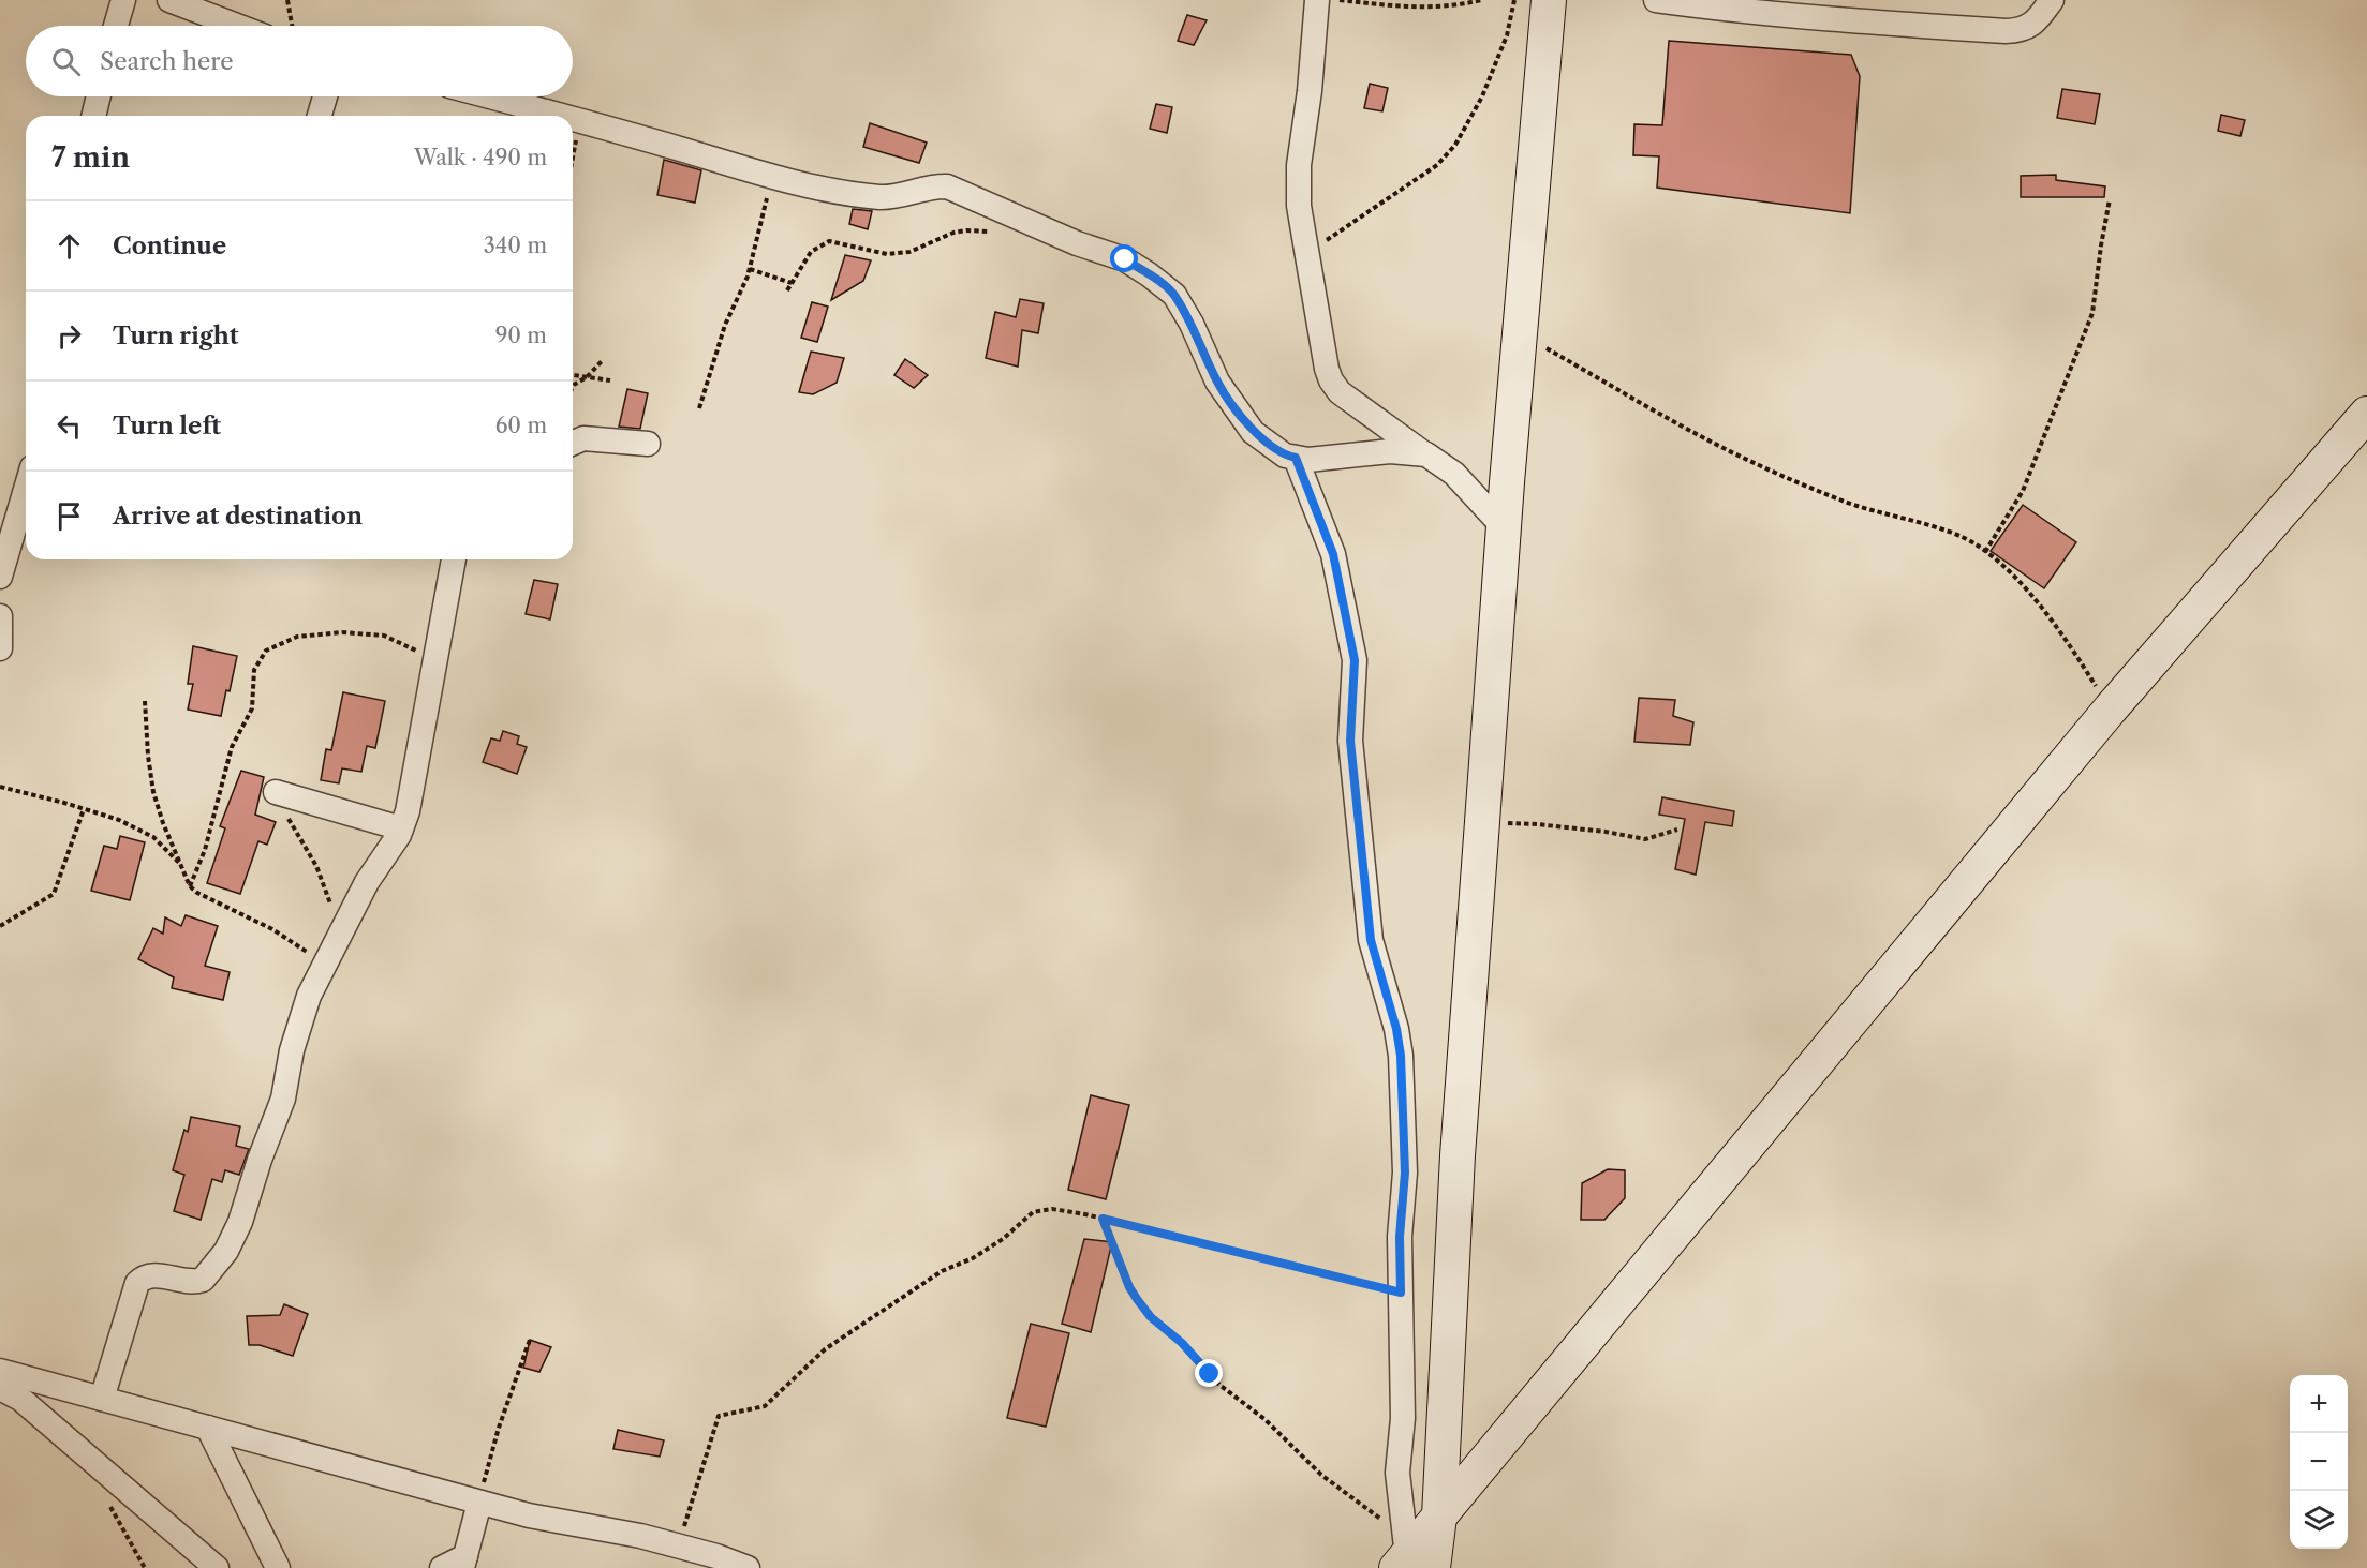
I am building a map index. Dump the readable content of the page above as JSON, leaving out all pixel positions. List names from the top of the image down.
{
  "page": {
    "search": "Search here",
    "heading": ["7 min", "Walk · 490 m"],
    "list": [
      ["Continue", "340 m"],
      ["Turn right", "90 m"],
      ["Turn left", "60 m"],
      "Arrive at destination"
    ],
    "map_buttons": ["+", "−"]
  }
}
